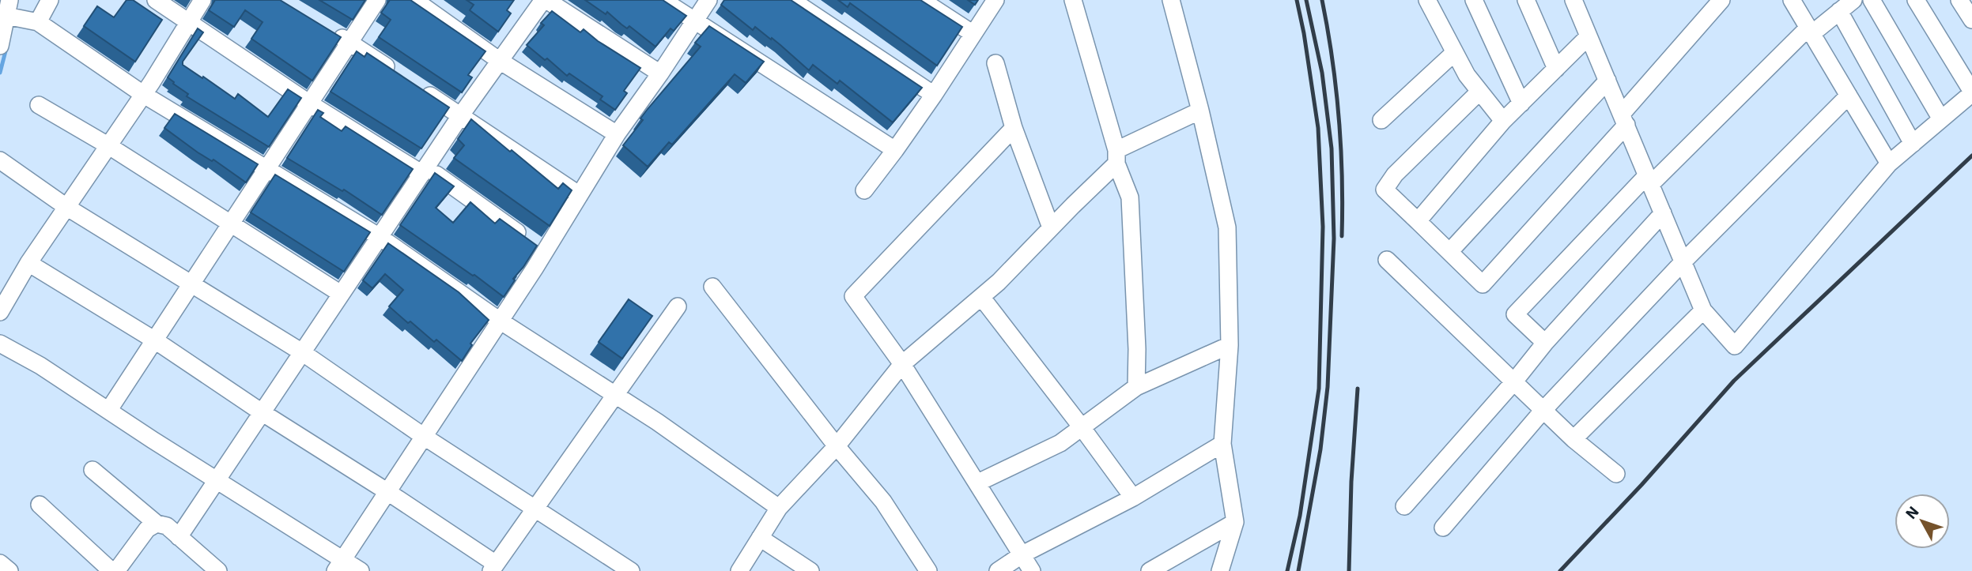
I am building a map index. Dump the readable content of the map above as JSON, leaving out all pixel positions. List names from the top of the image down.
{
  "north": "top left"
}
